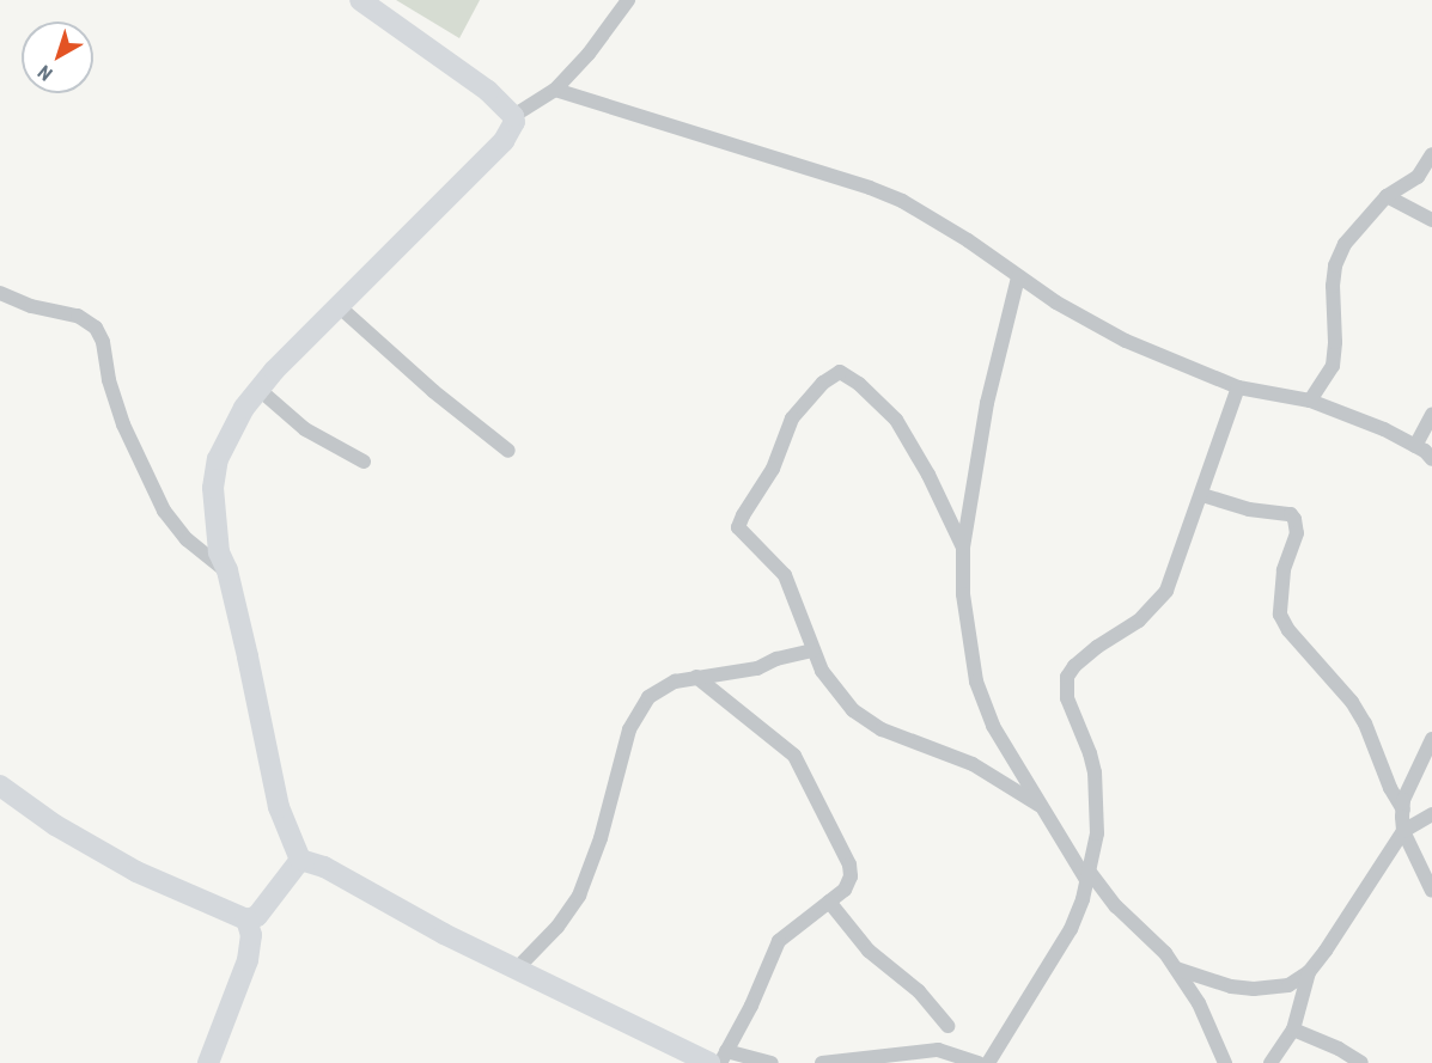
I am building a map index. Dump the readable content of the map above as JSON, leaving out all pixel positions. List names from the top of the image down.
{
  "north": "bottom left"
}
